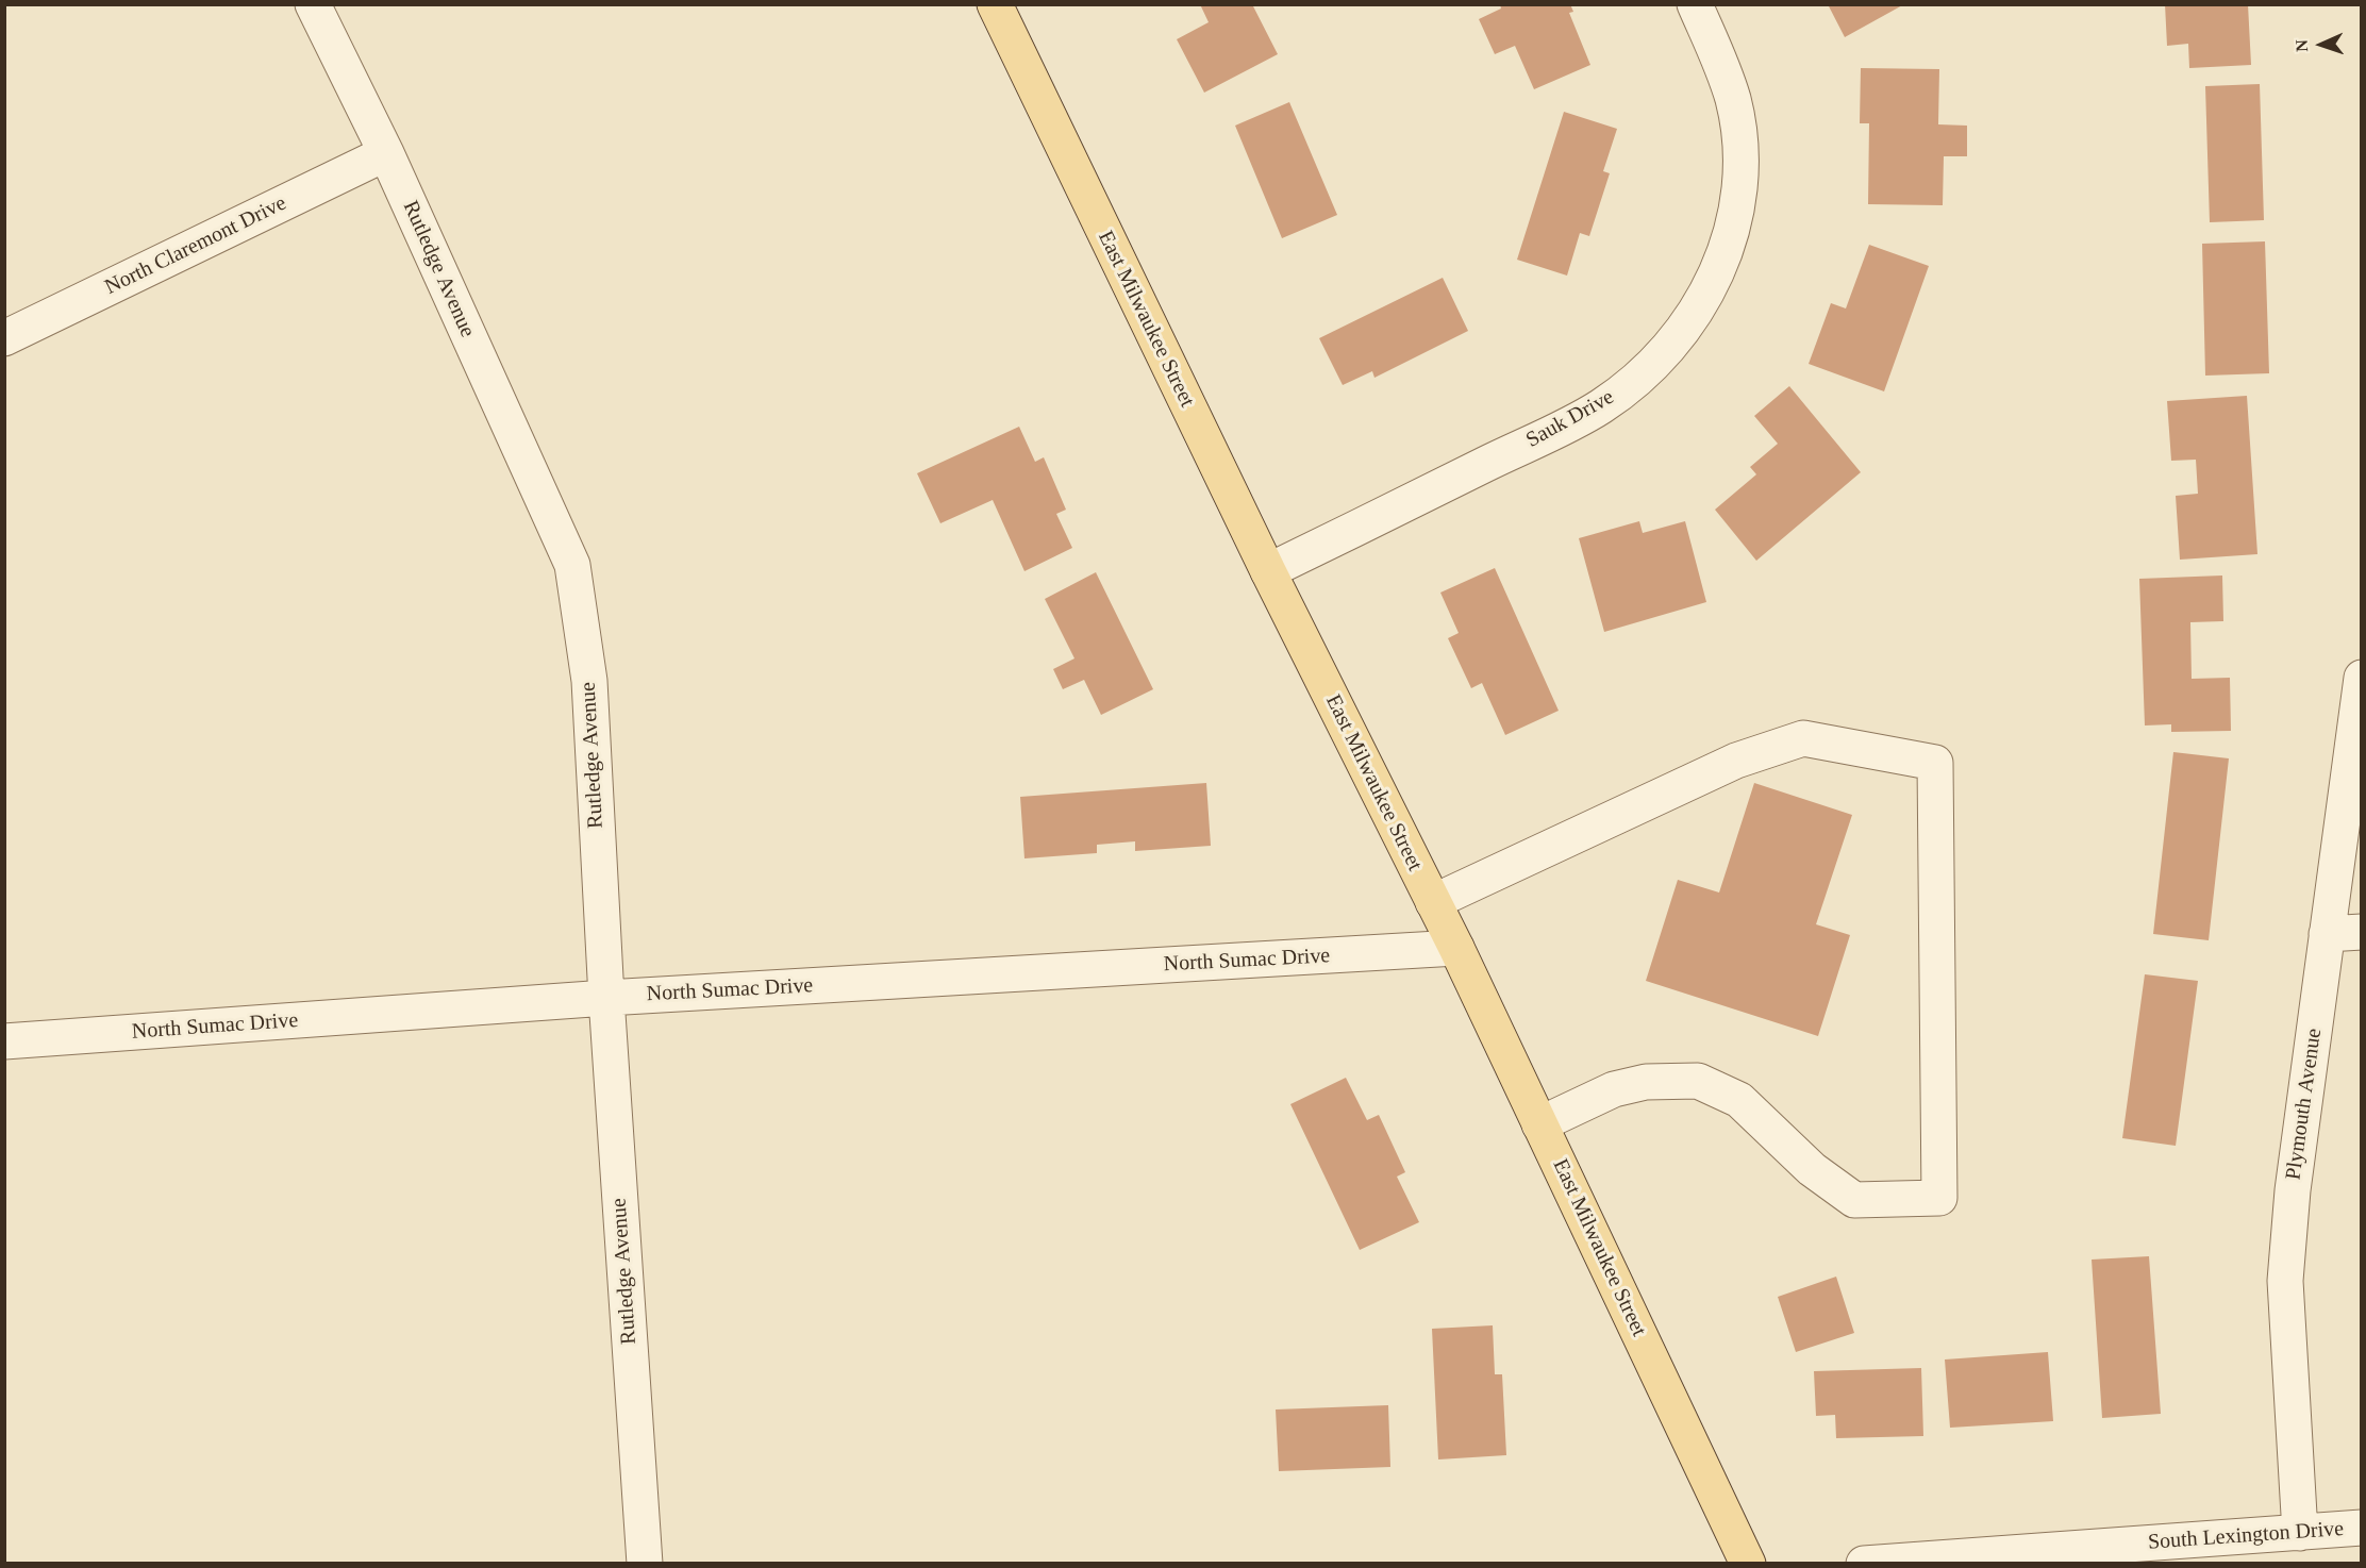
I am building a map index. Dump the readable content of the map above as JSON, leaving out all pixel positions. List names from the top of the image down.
{
  "streets": {
    "main road": ["East Milwaukee Street"],
    "street": [
      "North Claremont Drive",
      "Rutledge Avenue",
      "Sauk Drive",
      "North Sumac Drive",
      "Plymouth Avenue",
      "South Lexington Drive"
    ]
  },
  "crossings": [
    ["North Claremont Drive", "Rutledge Avenue"],
    ["Rutledge Avenue", "North Sumac Drive"],
    ["East Milwaukee Street", "Sauk Drive"],
    ["East Milwaukee Street", "North Sumac Drive"],
    ["Plymouth Avenue", "South Lexington Drive"]
  ],
  "north": "left"
}
